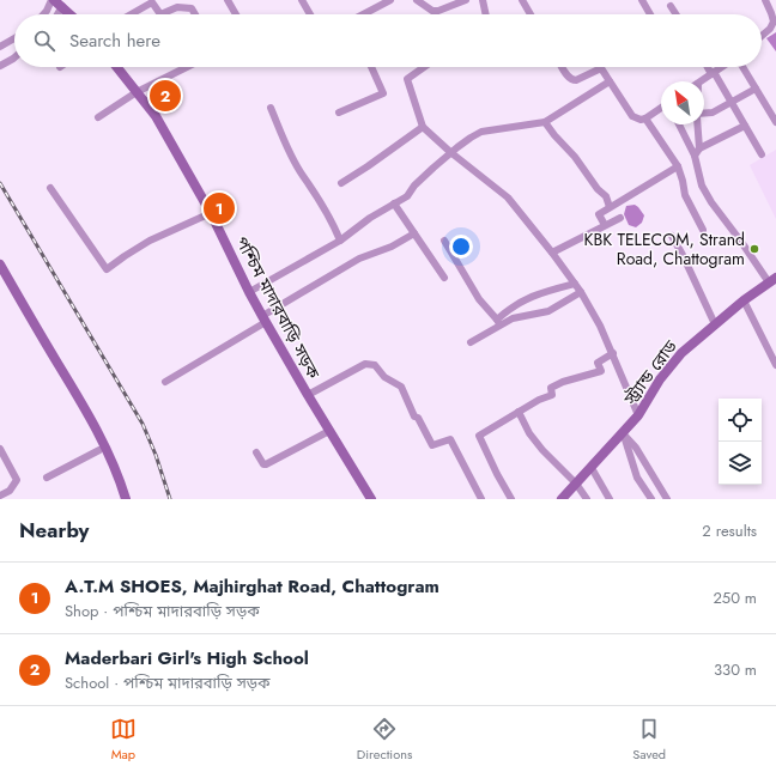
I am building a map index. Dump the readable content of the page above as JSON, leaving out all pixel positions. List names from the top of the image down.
{
  "streets": {
    "main road": ["পশ্চিম মাদারবাড়ি সড়ক", "স্ট্র্যান্ড রোড"]
  },
  "places": ["KBK TELECOM, Strand Road, Chattogram"],
  "north": "top left",
  "page": {
    "search": "Search here",
    "pins": ["2", "1"],
    "heading": ["Nearby", "2 results"],
    "list": [
      {
        "mark": "1",
        "name": "A.T.M SHOES, Majhirghat Road, Chattogram",
        "note": "Shop · পশ্চিম মাদারবাড়ি সড়ক",
        "value": "250 m"
      },
      {
        "mark": "2",
        "name": "Maderbari Girl's High School",
        "note": "School · পশ্চিম মাদারবাড়ি সড়ক",
        "value": "330 m"
      }
    ],
    "nav": ["Map", "Directions", "Saved"]
  }
}
